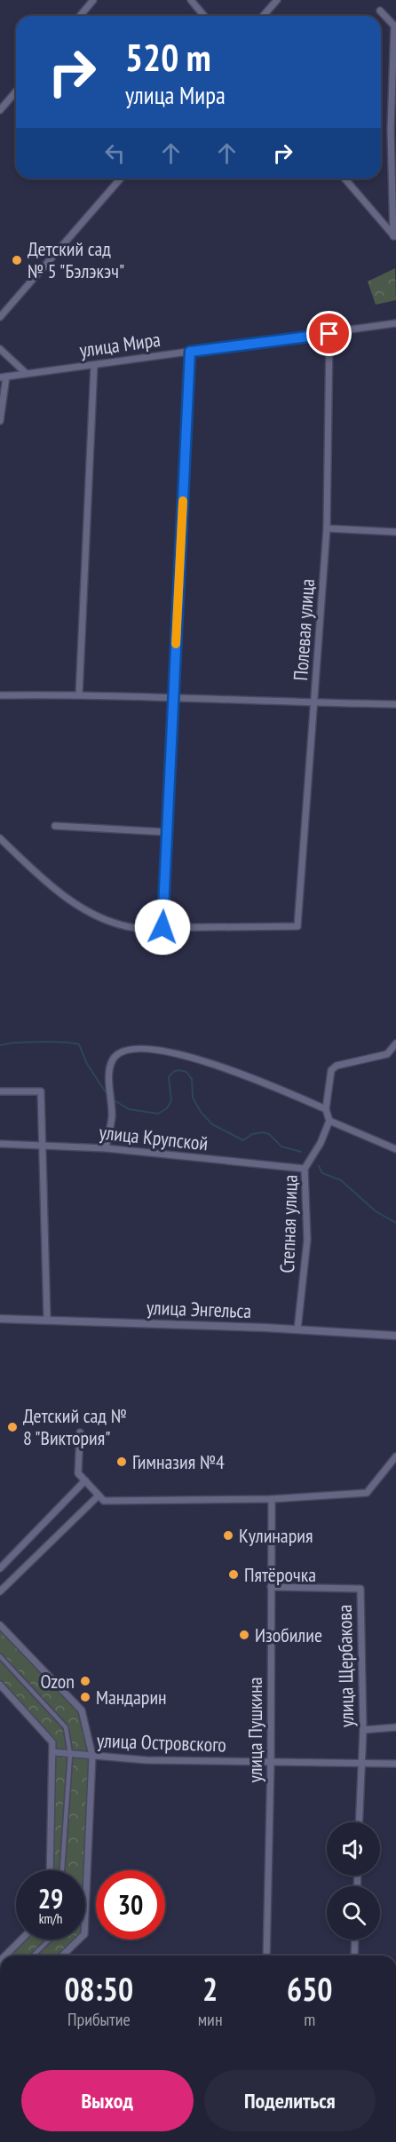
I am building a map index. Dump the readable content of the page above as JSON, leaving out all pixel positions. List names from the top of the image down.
{
  "streets": {
    "street": [
      "улица Мира",
      "Полевая улица",
      "улица Крупской",
      "Степная улица",
      "улица Энгельса",
      "улица Щербакова",
      "улица Пушкина",
      "улица Островского"
    ]
  },
  "crossings": [
    ["улица Мира", "Полевая улица"],
    ["улица Крупской", "Степная улица"],
    ["Степная улица", "улица Энгельса"],
    ["улица Щербакова", "улица Пушкина"],
    ["улица Щербакова", "улица Островского"],
    ["улица Пушкина", "улица Островского"]
  ],
  "places": [
    "Детский сад № 5 \"Бэлэкэч\"",
    "Детский сад № 8 \"Виктория\"",
    "Гимназия №4",
    "Кулинария",
    "Пятёрочка",
    "Изобилие",
    "Ozon",
    "Мандарин"
  ],
  "page": {
    "turn": ["520 m", "улица Мира"],
    "speed": "29 km/h",
    "limit": "30",
    "eta": [
      "08:50",
      "Прибытие",
      "2",
      "мин",
      "650",
      "m"
    ],
    "buttons": ["Выход", "Поделиться"]
  }
}
